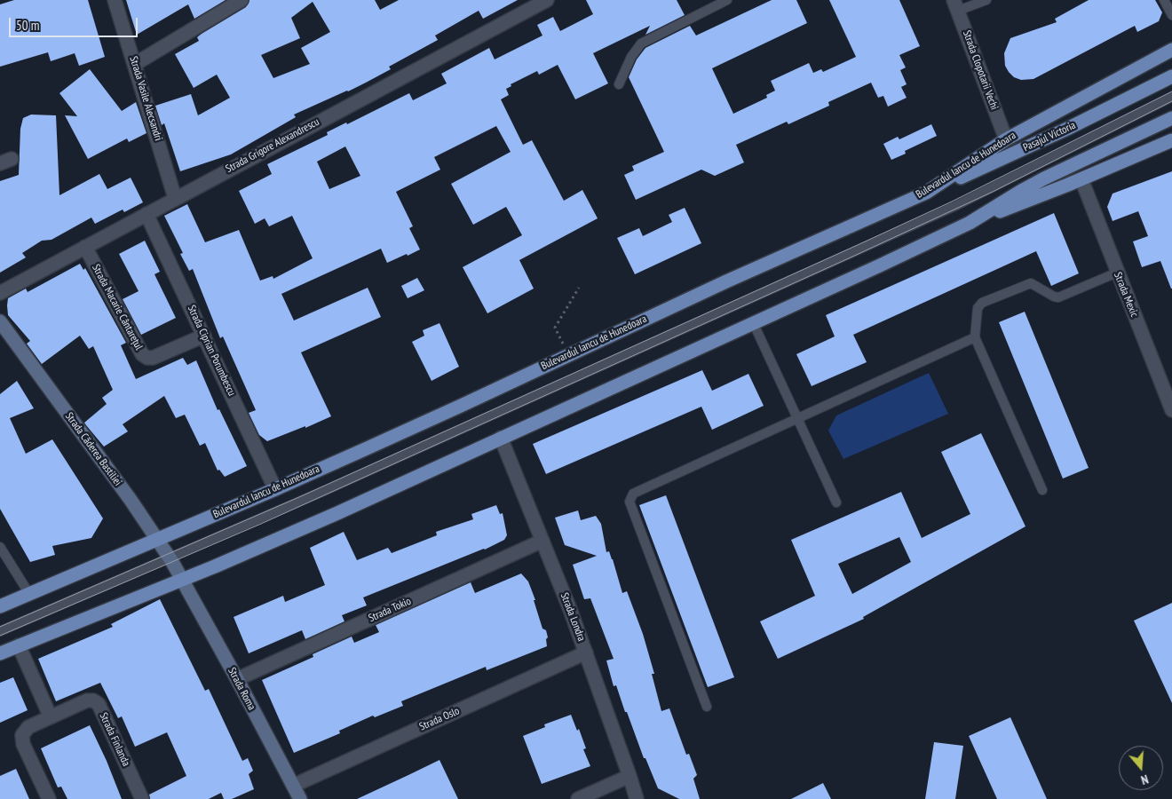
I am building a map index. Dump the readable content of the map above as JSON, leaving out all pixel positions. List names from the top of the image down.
{
  "streets": {
    "main road": ["Pasajul Victoria", "Bulevardul Iancu de Hunedoara"],
    "street": [
      "Strada Clopotarii Vechi",
      "Strada Vasile Alecsandri",
      "Strada Grigore Alexandrescu",
      "Strada Mexic",
      "Strada Macarie Cântarețul",
      "Strada Ciprian Porumbescu",
      "Strada Căderea Bastiliei",
      "Strada Tokio",
      "Strada Londra",
      "Strada Roma",
      "Strada Oslo",
      "Strada Finlanda"
    ]
  },
  "crossings": [
    ["Strada Clopotarii Vechi", "Bulevardul Iancu de Hunedoara"],
    ["Strada Vasile Alecsandri", "Strada Grigore Alexandrescu"],
    ["Pasajul Victoria", "Bulevardul Iancu de Hunedoara"],
    ["Strada Grigore Alexandrescu", "Strada Macarie Cântarețul"],
    ["Strada Grigore Alexandrescu", "Strada Ciprian Porumbescu"],
    ["Bulevardul Iancu de Hunedoara", "Strada Ciprian Porumbescu"],
    ["Bulevardul Iancu de Hunedoara", "Strada Căderea Bastiliei"],
    ["Strada Macarie Cântarețul", "Strada Ciprian Porumbescu"],
    ["Strada Căderea Bastiliei", "Strada Roma"],
    ["Strada Tokio", "Strada Londra"],
    ["Strada Tokio", "Strada Roma"],
    ["Strada Londra", "Strada Oslo"],
    ["Strada Roma", "Strada Oslo"]
  ],
  "scale_bar": "50 m",
  "north": "bottom"
}
